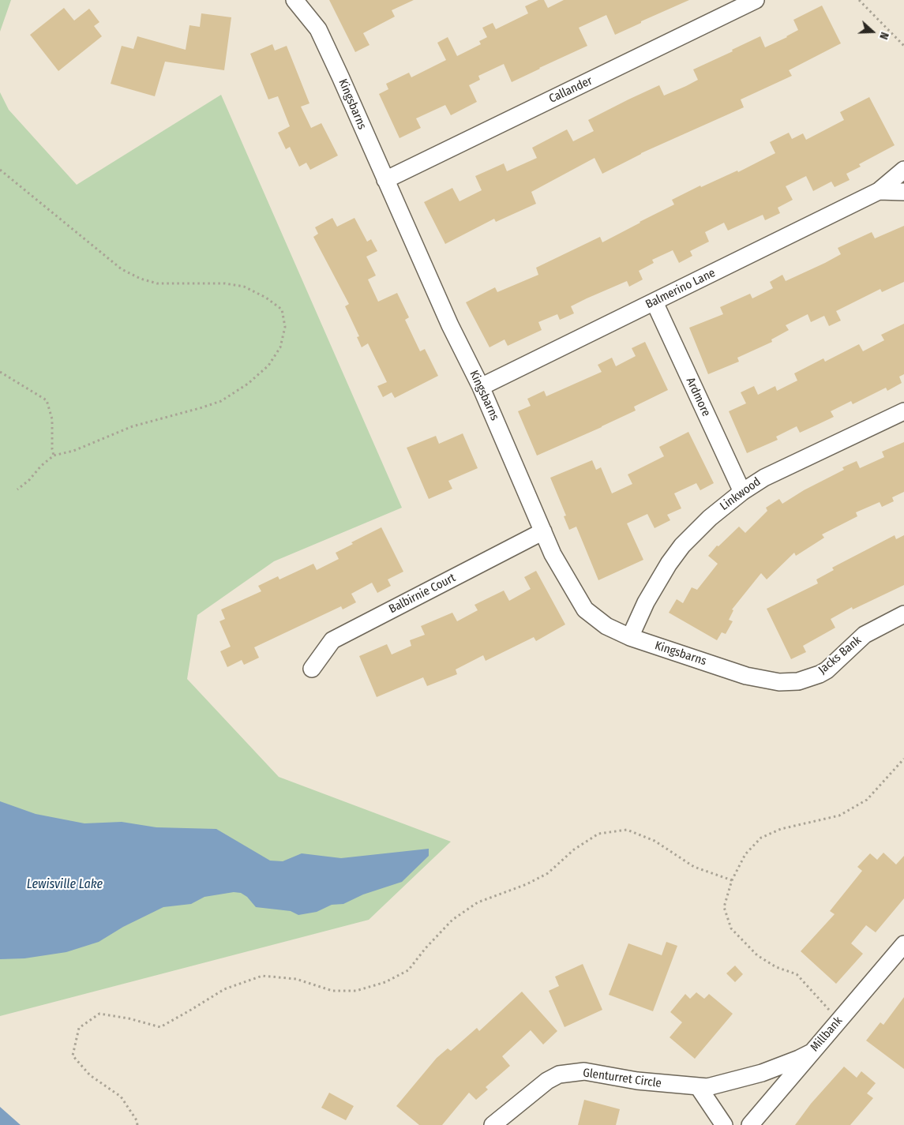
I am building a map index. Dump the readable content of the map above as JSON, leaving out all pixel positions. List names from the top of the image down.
{
  "streets": {
    "street": [
      "Callander",
      "Kingsbarns",
      "Balmerino Lane",
      "Ardmore",
      "Linkwood",
      "Balbirnie Court",
      "Jacks Bank",
      "Millbank",
      "Glenturret Circle"
    ]
  },
  "crossings": [
    ["Callander", "Kingsbarns"],
    ["Kingsbarns", "Balmerino Lane"],
    ["Kingsbarns", "Linkwood"],
    ["Kingsbarns", "Balbirnie Court"],
    ["Kingsbarns", "Jacks Bank"],
    ["Balmerino Lane", "Ardmore"],
    ["Ardmore", "Linkwood"],
    ["Millbank", "Glenturret Circle"]
  ],
  "water": ["Lewisville Lake"],
  "north": "right"
}
